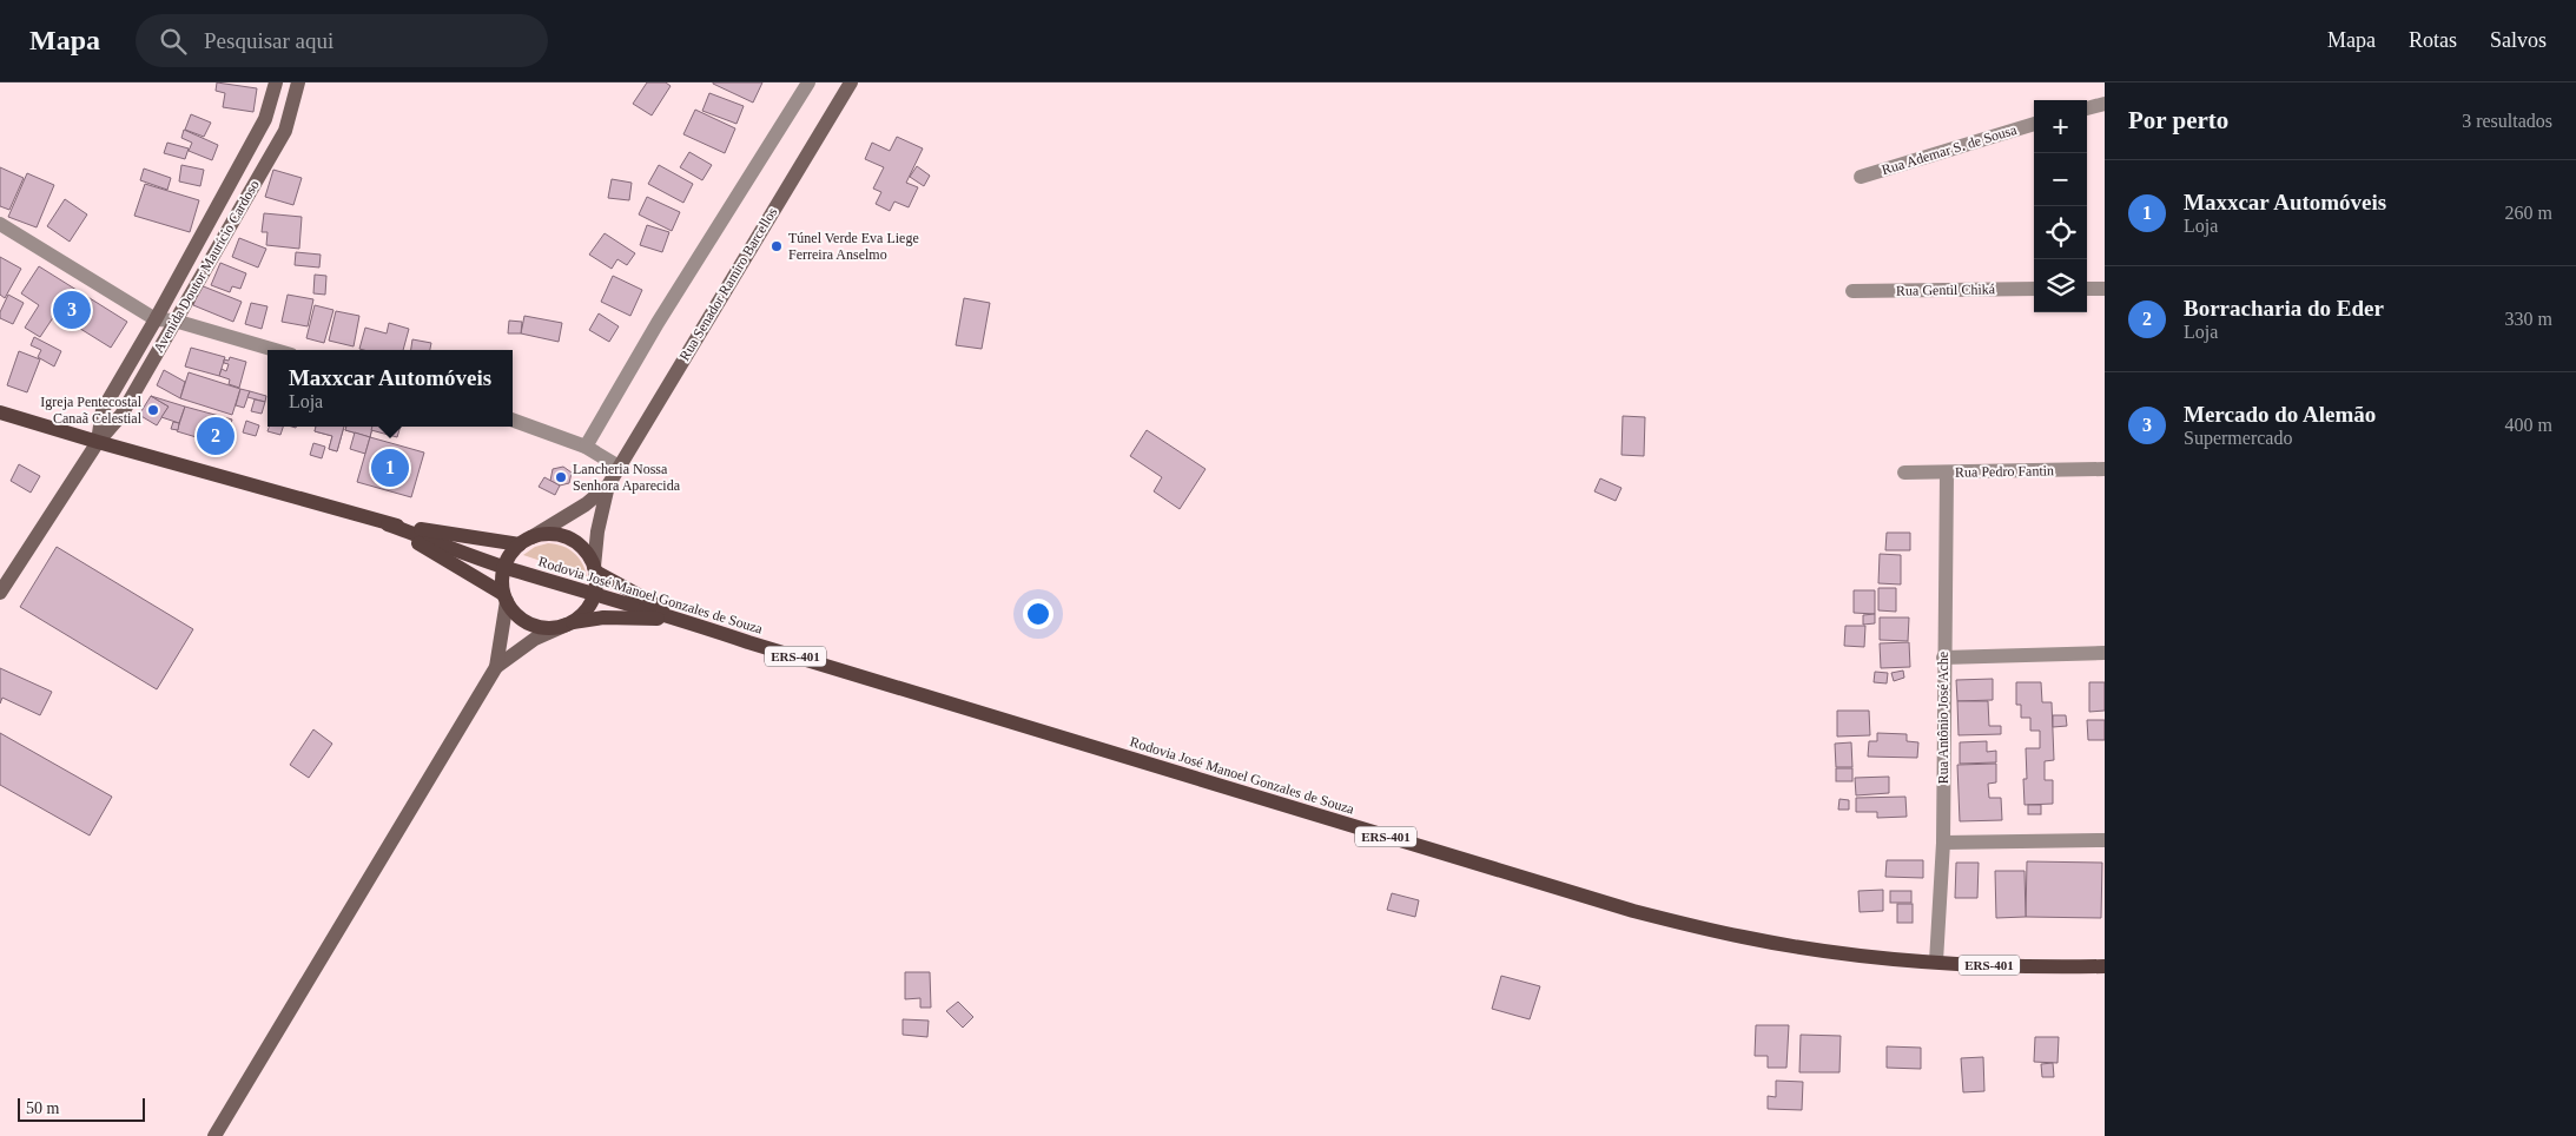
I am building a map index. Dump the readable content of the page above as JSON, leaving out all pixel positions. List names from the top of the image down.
{
  "streets": {
    "main road": [
      "Avenida Doutor Maurício Cardoso",
      "Rua Senador Ramiro Barcellos",
      "Rodovia José Manoel Gonzales de Souza",
      "ERS-401"
    ],
    "street": [
      "Rua Ademar S. de Sousa",
      "Rua Gentil Chiká",
      "Rua Pedro Fantin",
      "Rua Antônio José Ache"
    ]
  },
  "crossings": [
    ["Avenida Doutor Maurício Cardoso", "ERS-401"],
    ["Rua Pedro Fantin", "Rua Antônio José Ache"],
    ["Rodovia José Manoel Gonzales de Souza", "ERS-401"],
    ["Rodovia José Manoel Gonzales de Souza", "Rua Antônio José Ache"]
  ],
  "places": ["Túnel Verde Eva Liege Ferreira Anselmo", "Igreja Pentecostal Canaã Celestial", "Lancheria Nossa Senhora Aparecida"],
  "scale_bar": "50 m",
  "page": {
    "header": "Mapa",
    "search": "Pesquisar aqui",
    "nav": ["Mapa", "Rotas", "Salvos"],
    "heading": ["Por perto", "3 resultados"],
    "map_buttons": ["+", "−"],
    "list": [
      {
        "mark": "1",
        "name": "Maxxcar Automóveis",
        "note": "Loja",
        "value": "260 m"
      },
      {
        "mark": "2",
        "name": "Borracharia do Eder",
        "note": "Loja",
        "value": "330 m"
      },
      {
        "mark": "3",
        "name": "Mercado do Alemão",
        "note": "Supermercado",
        "value": "400 m"
      }
    ],
    "pins": ["3", "2", "1"],
    "popup": ["Maxxcar Automóveis", "Loja"],
    "scale": "50 m"
  }
}
